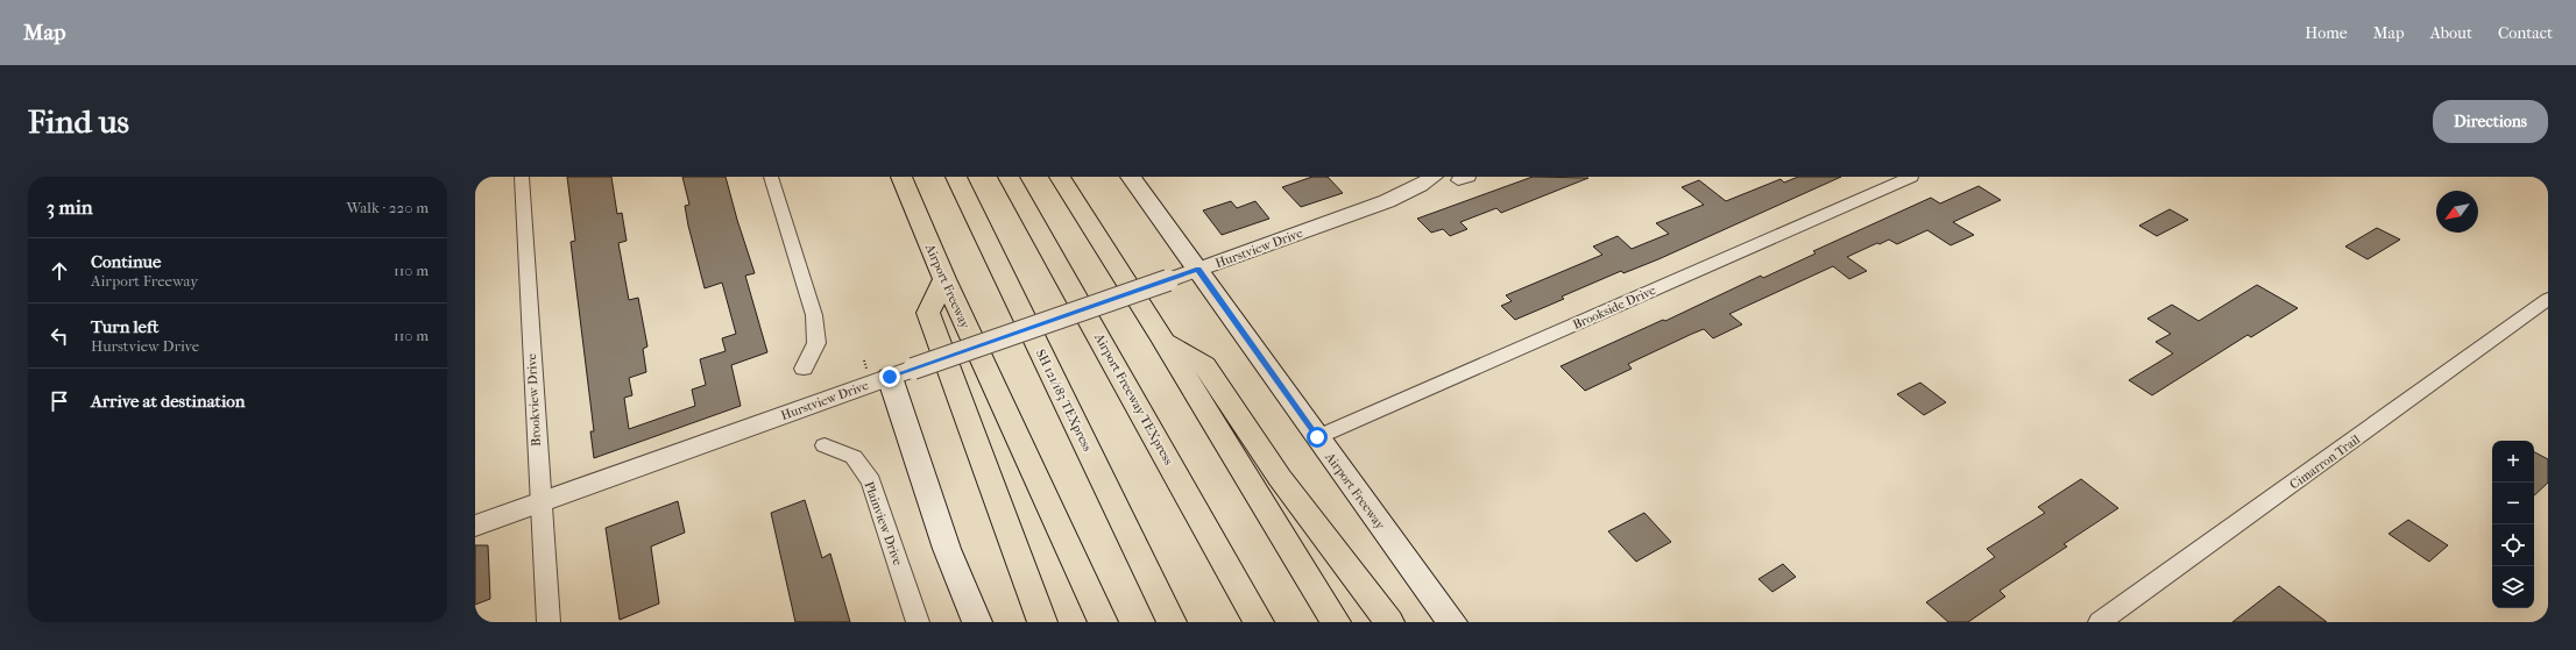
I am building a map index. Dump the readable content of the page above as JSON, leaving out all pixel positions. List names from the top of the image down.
{
  "streets": {
    "highway": ["Airport Freeway", "Airport Freeway TEXpress", "SH 121/183 TEXpress"],
    "street": [
      "Hurstview Drive",
      "Brookside Drive",
      "Brookview Drive",
      "Cimarron Trail",
      "Plainview Drive"
    ]
  },
  "crossings": [
    ["Hurstview Drive", "Airport Freeway"],
    ["Hurstview Drive", "Brookview Drive"],
    ["Airport Freeway", "Brookside Drive"]
  ],
  "north": "bottom left",
  "page": {
    "header": "Map",
    "nav": [
      "Home",
      "Map",
      "About",
      "Contact"
    ],
    "buttons": "Directions",
    "title": "Find us",
    "heading": ["3 min", "Walk · 220 m"],
    "list": [
      ["Continue", "Airport Freeway", "110 m"],
      ["Turn left", "Hurstview Drive", "110 m"],
      "Arrive at destination"
    ],
    "map_buttons": ["+", "−"]
  }
}
